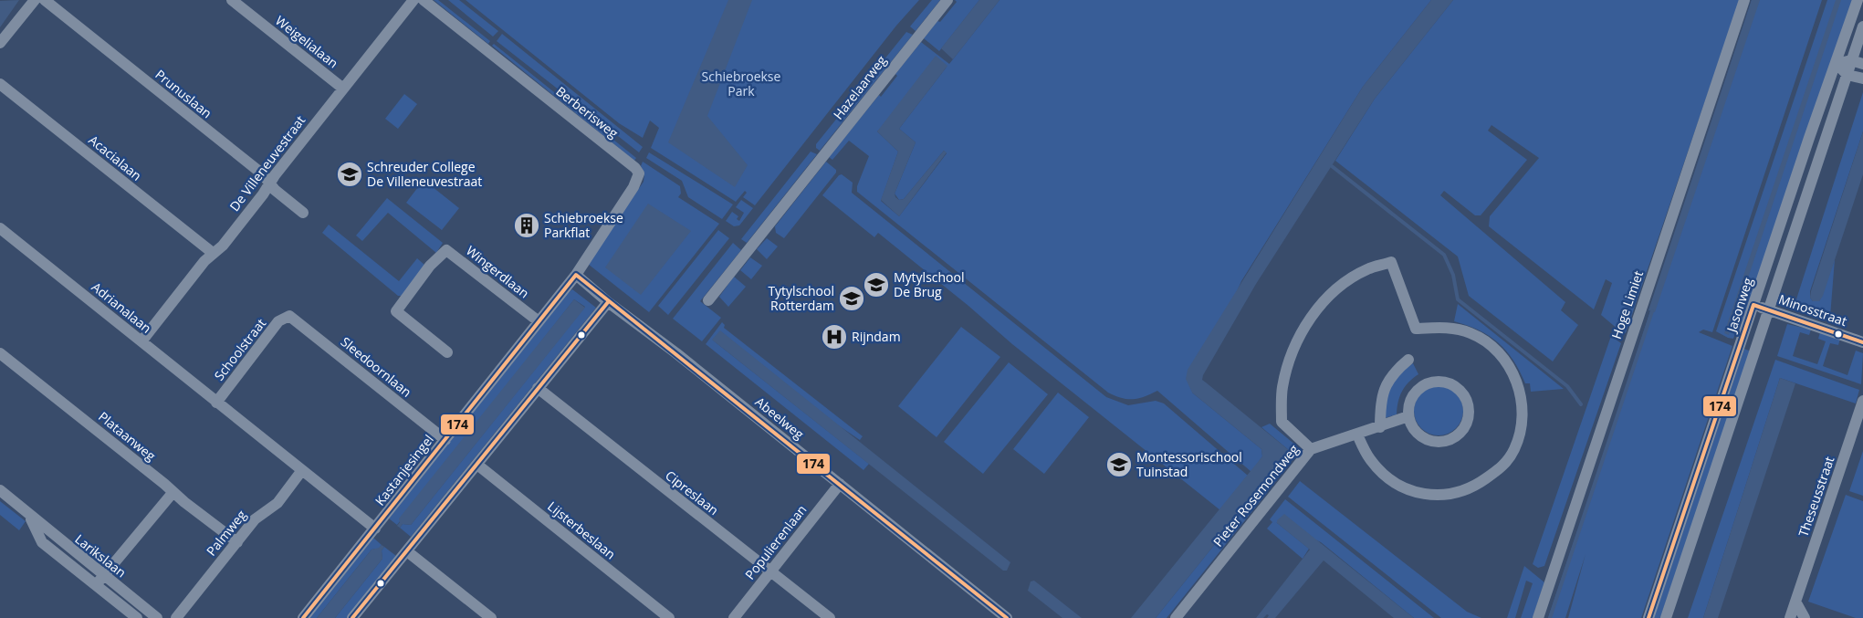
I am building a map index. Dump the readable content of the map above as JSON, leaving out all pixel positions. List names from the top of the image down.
{
  "streets": {
    "street": [
      "Weigelialaan",
      "Hazelaarweg",
      "Prunuslaan",
      "Berberisweg",
      "Acacialaan",
      "De Villeneuvestraat",
      "Wingerdlaan",
      "Hoge Limiet",
      "Jasonweg",
      "Adrianalaan",
      "Minosstraat",
      "Schoolstraat",
      "Sleedoornlaan",
      "Abeelweg",
      "Plataanweg",
      "Kastanjesingel",
      "Cipreslaan",
      "Pieter Rosemondweg",
      "Theseusstraat",
      "Lijsterbeslaan",
      "Palmweg",
      "Populierenlaan",
      "Larikslaan"
    ]
  },
  "crossings": [
    ["Weigelialaan", "De Villeneuvestraat"],
    ["Prunuslaan", "De Villeneuvestraat"],
    ["Berberisweg", "Abeelweg"],
    ["Berberisweg", "Kastanjesingel"],
    ["Acacialaan", "De Villeneuvestraat"],
    ["De Villeneuvestraat", "Adrianalaan"],
    ["Wingerdlaan", "Kastanjesingel"],
    ["Jasonweg", "Minosstraat"],
    ["Adrianalaan", "Schoolstraat"],
    ["Adrianalaan", "Kastanjesingel"],
    ["Adrianalaan", "Palmweg"],
    ["Schoolstraat", "Sleedoornlaan"],
    ["Sleedoornlaan", "Kastanjesingel"],
    ["Abeelweg", "Kastanjesingel"],
    ["Abeelweg", "Populierenlaan"],
    ["Plataanweg", "Palmweg"],
    ["Cipreslaan", "Populierenlaan"]
  ],
  "parks": ["Schiebroekse Park"],
  "places": {
    "school or university": [
      "Schreuder College De Villeneuvestraat",
      "Mytylschool De Brug",
      "Tytylschool Rotterdam",
      "Montessorischool Tuinstad"
    ],
    "building": ["Schiebroekse Parkflat"],
    "hospital": ["Rijndam"]
  },
  "lines": ["transit line 174"]
}
